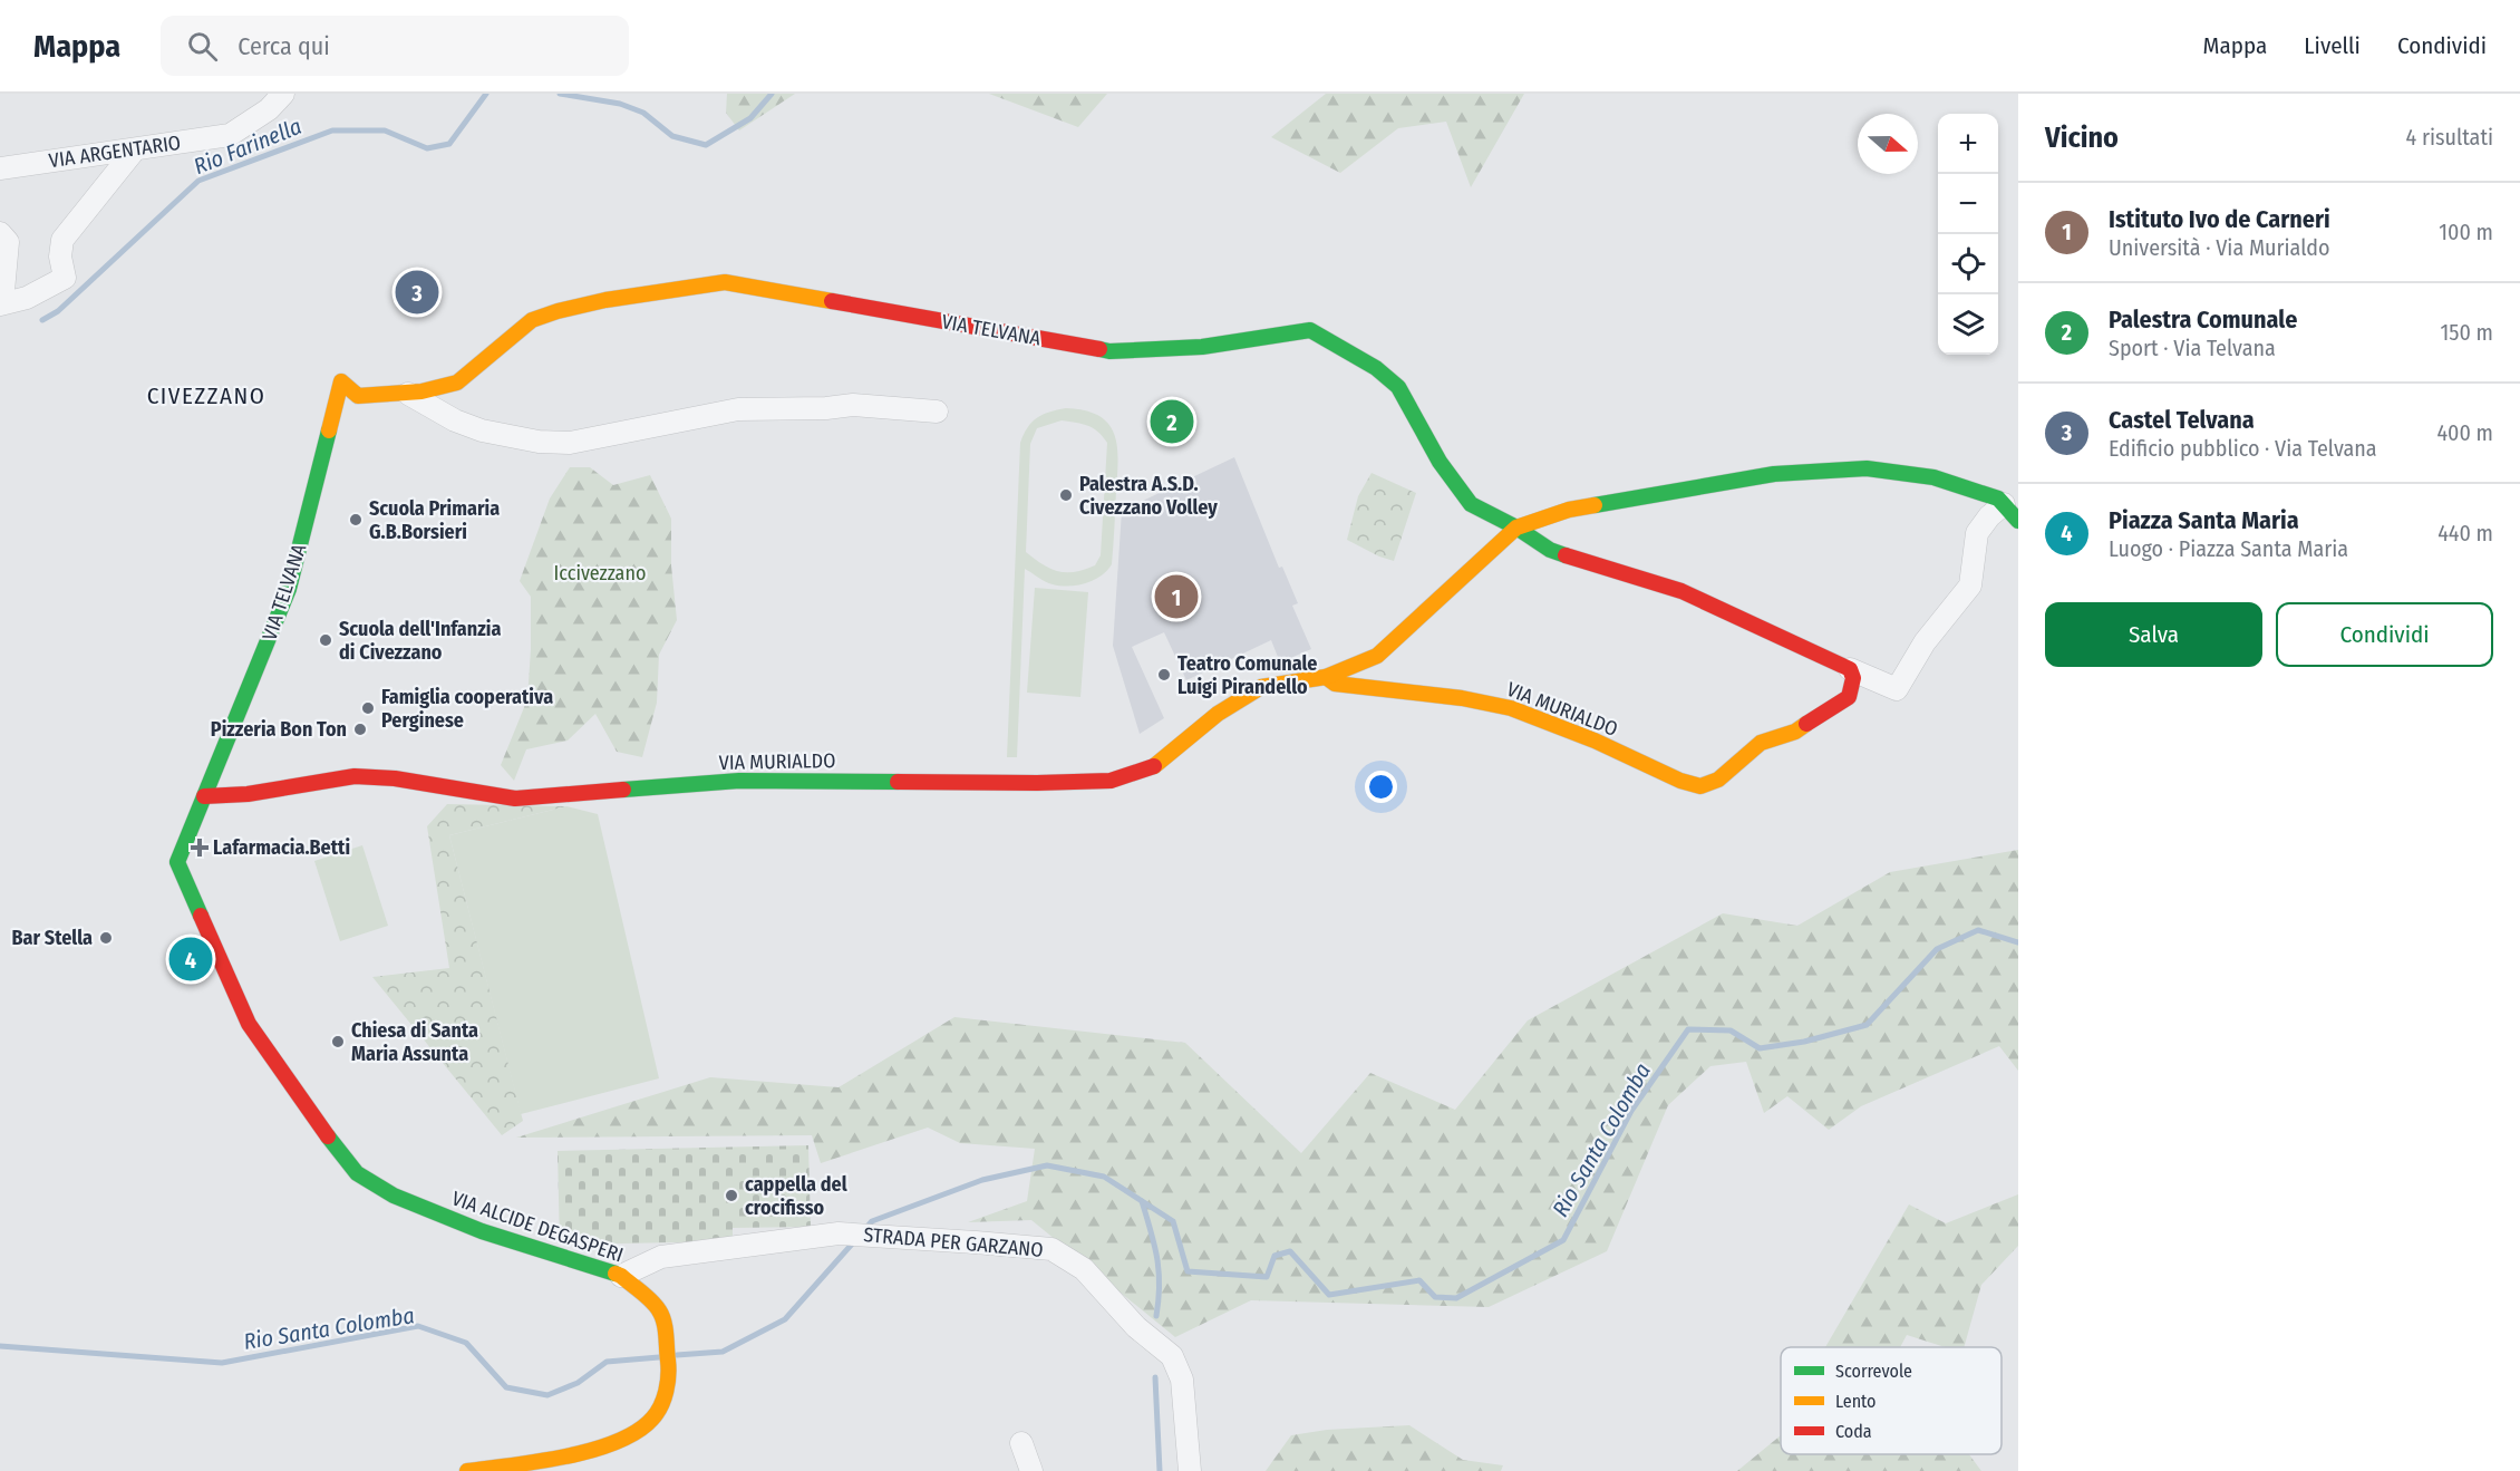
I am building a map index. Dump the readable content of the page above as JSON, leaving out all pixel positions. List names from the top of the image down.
{
  "streets": {
    "street": [
      "VIA ARGENTARIO",
      "VIA TELVANA",
      "VIA MURIALDO",
      "VIA ALCIDE DEGASPERI",
      "STRADA PER GARZANO"
    ]
  },
  "crossings": [
    ["VIA TELVANA", "VIA MURIALDO"],
    ["VIA TELVANA", "VIA ALCIDE DEGASPERI"],
    ["VIA ALCIDE DEGASPERI", "STRADA PER GARZANO"]
  ],
  "districts": ["CIVEZZANO"],
  "water": ["Rio Farinella", "Rio Santa Colomba"],
  "parks": ["Iccivezzano"],
  "places": {
    "other": [
      "Palestra A.S.D. Civezzano Volley",
      "Scuola Primaria G.B.Borsieri",
      "Scuola dell'Infanzia di Civezzano",
      "Teatro Comunale Luigi Pirandello",
      "Famiglia cooperativa Perginese",
      "Pizzeria Bon Ton",
      "Bar Stella",
      "Chiesa di Santa Maria Assunta",
      "cappella del crocifisso"
    ],
    "health": ["Lafarmacia.Betti"]
  },
  "legend": ["Scorrevole", "Lento", "Coda"],
  "north": "right",
  "page": {
    "header": "Mappa",
    "search": "Cerca qui",
    "nav": ["Mappa", "Livelli", "Condividi"],
    "heading": ["Vicino", "4 risultati"],
    "map_buttons": ["+", "−"],
    "list": [
      {
        "mark": "1",
        "name": "Istituto Ivo de Carneri",
        "note": "Università · Via Murialdo",
        "value": "100 m"
      },
      {
        "mark": "2",
        "name": "Palestra Comunale",
        "note": "Sport · Via Telvana",
        "value": "150 m"
      },
      {
        "mark": "3",
        "name": "Castel Telvana",
        "note": "Edificio pubblico · Via Telvana",
        "value": "400 m"
      },
      {
        "mark": "4",
        "name": "Piazza Santa Maria",
        "note": "Luogo · Piazza Santa Maria",
        "value": "440 m"
      }
    ],
    "pins": [
      "3",
      "2",
      "1",
      "4"
    ],
    "buttons": ["Salva", "Condividi"]
  }
}
